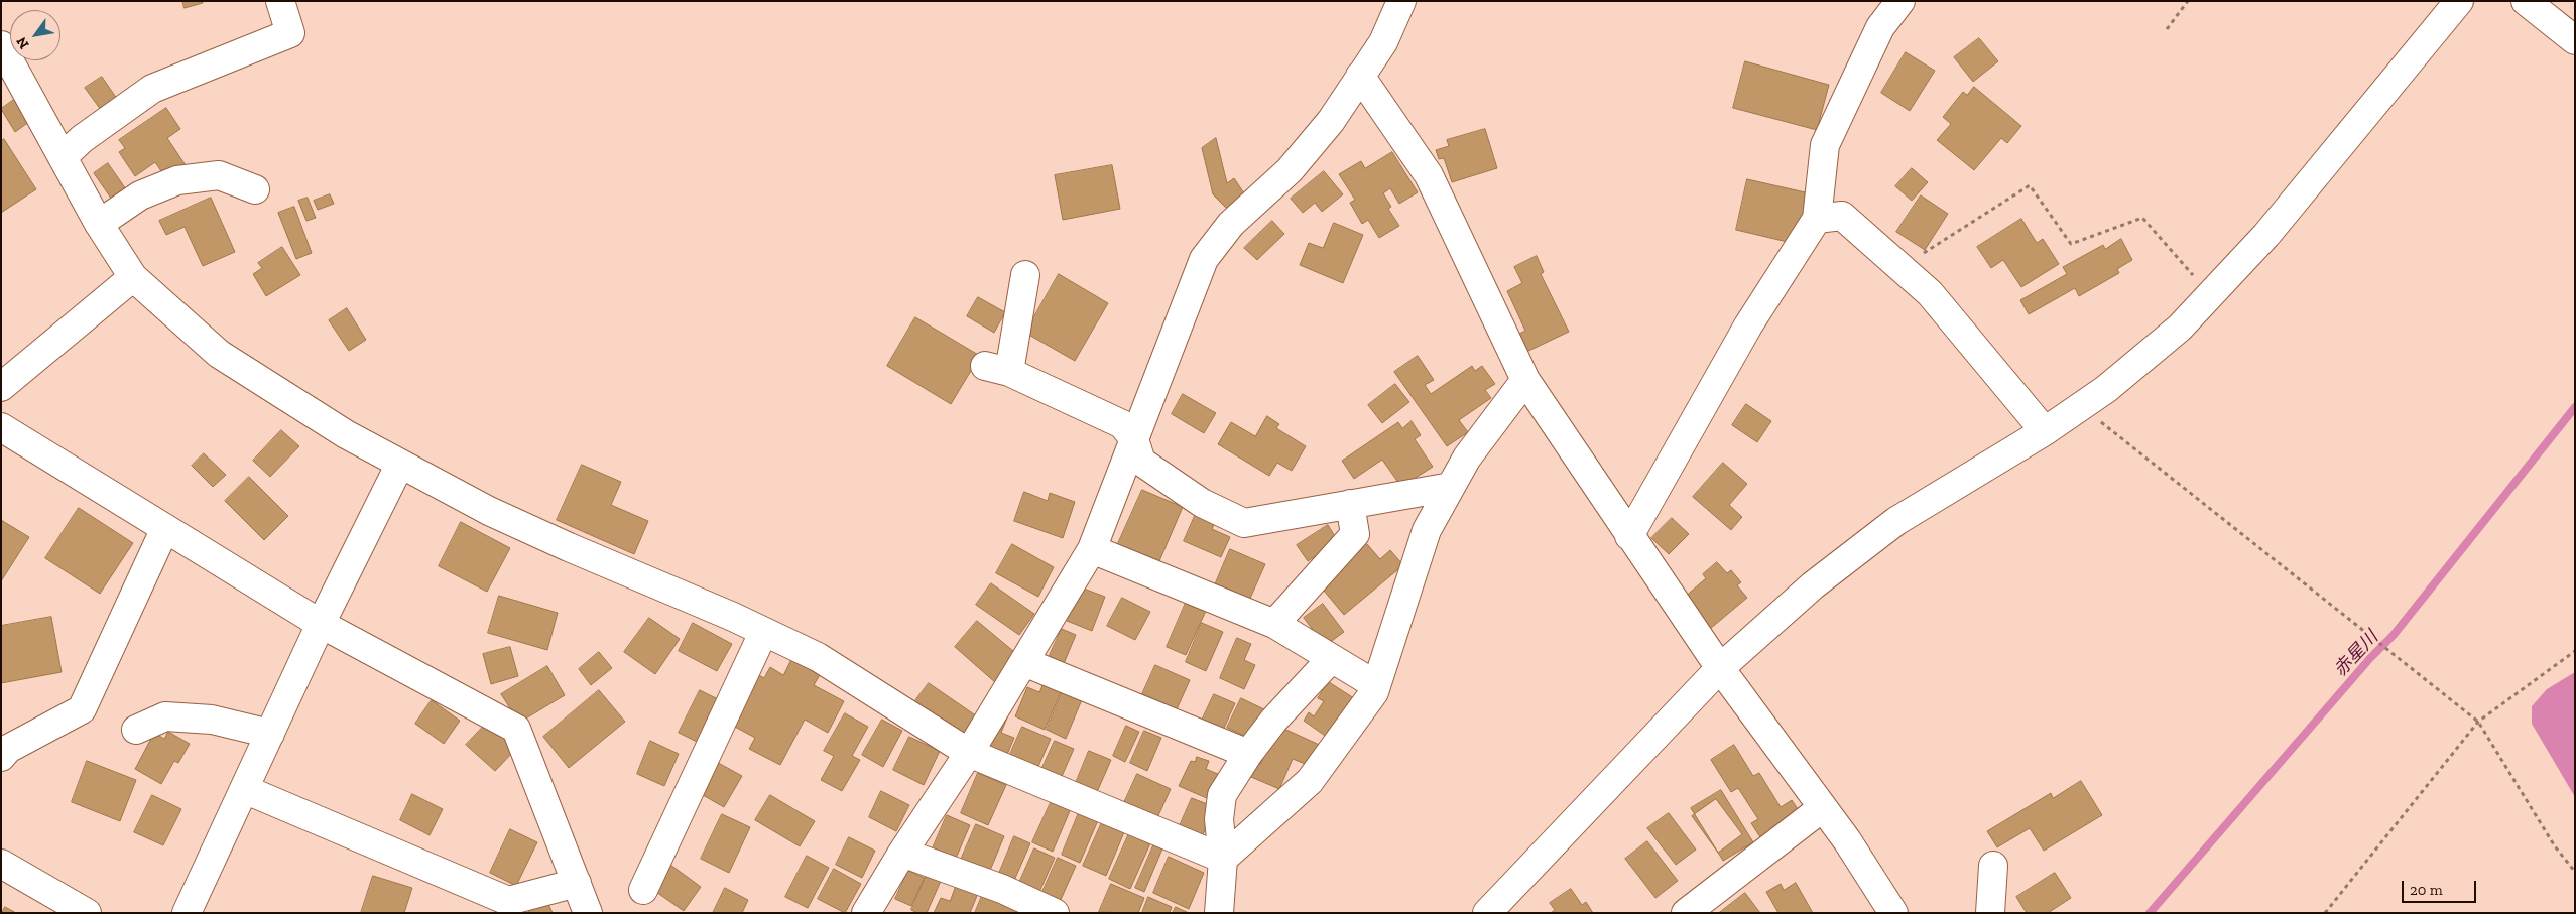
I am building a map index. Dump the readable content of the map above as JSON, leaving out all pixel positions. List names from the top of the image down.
{
  "water": ["赤星川"],
  "scale_bar": "20 m",
  "north": "bottom left"
}
